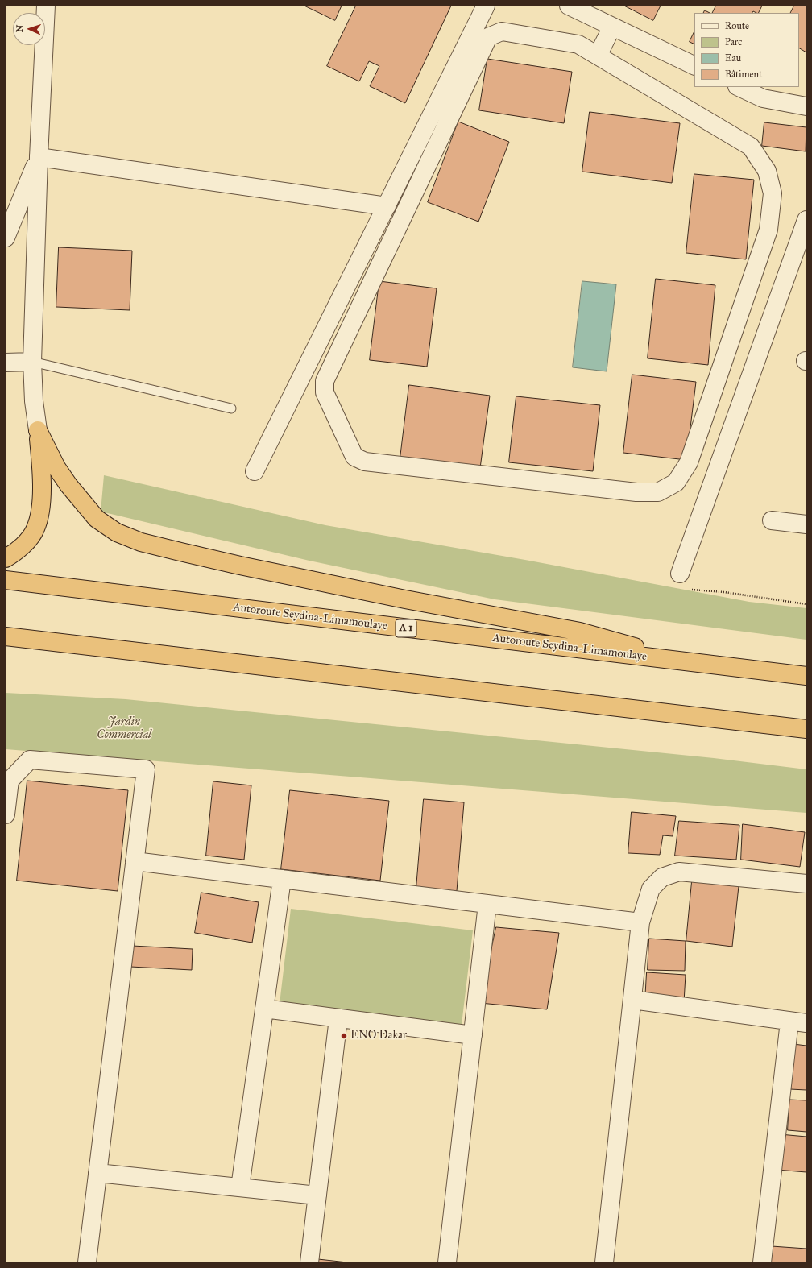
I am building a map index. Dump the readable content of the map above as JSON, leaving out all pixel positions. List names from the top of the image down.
{
  "streets": {
    "highway": ["Autoroute Seydina-Limamoulaye", "A 1"]
  },
  "parks": ["Jardin Commercial"],
  "places": ["ENO Dakar"],
  "legend": [
    "Route",
    "Parc",
    "Eau",
    "Bâtiment"
  ],
  "north": "left"
}
